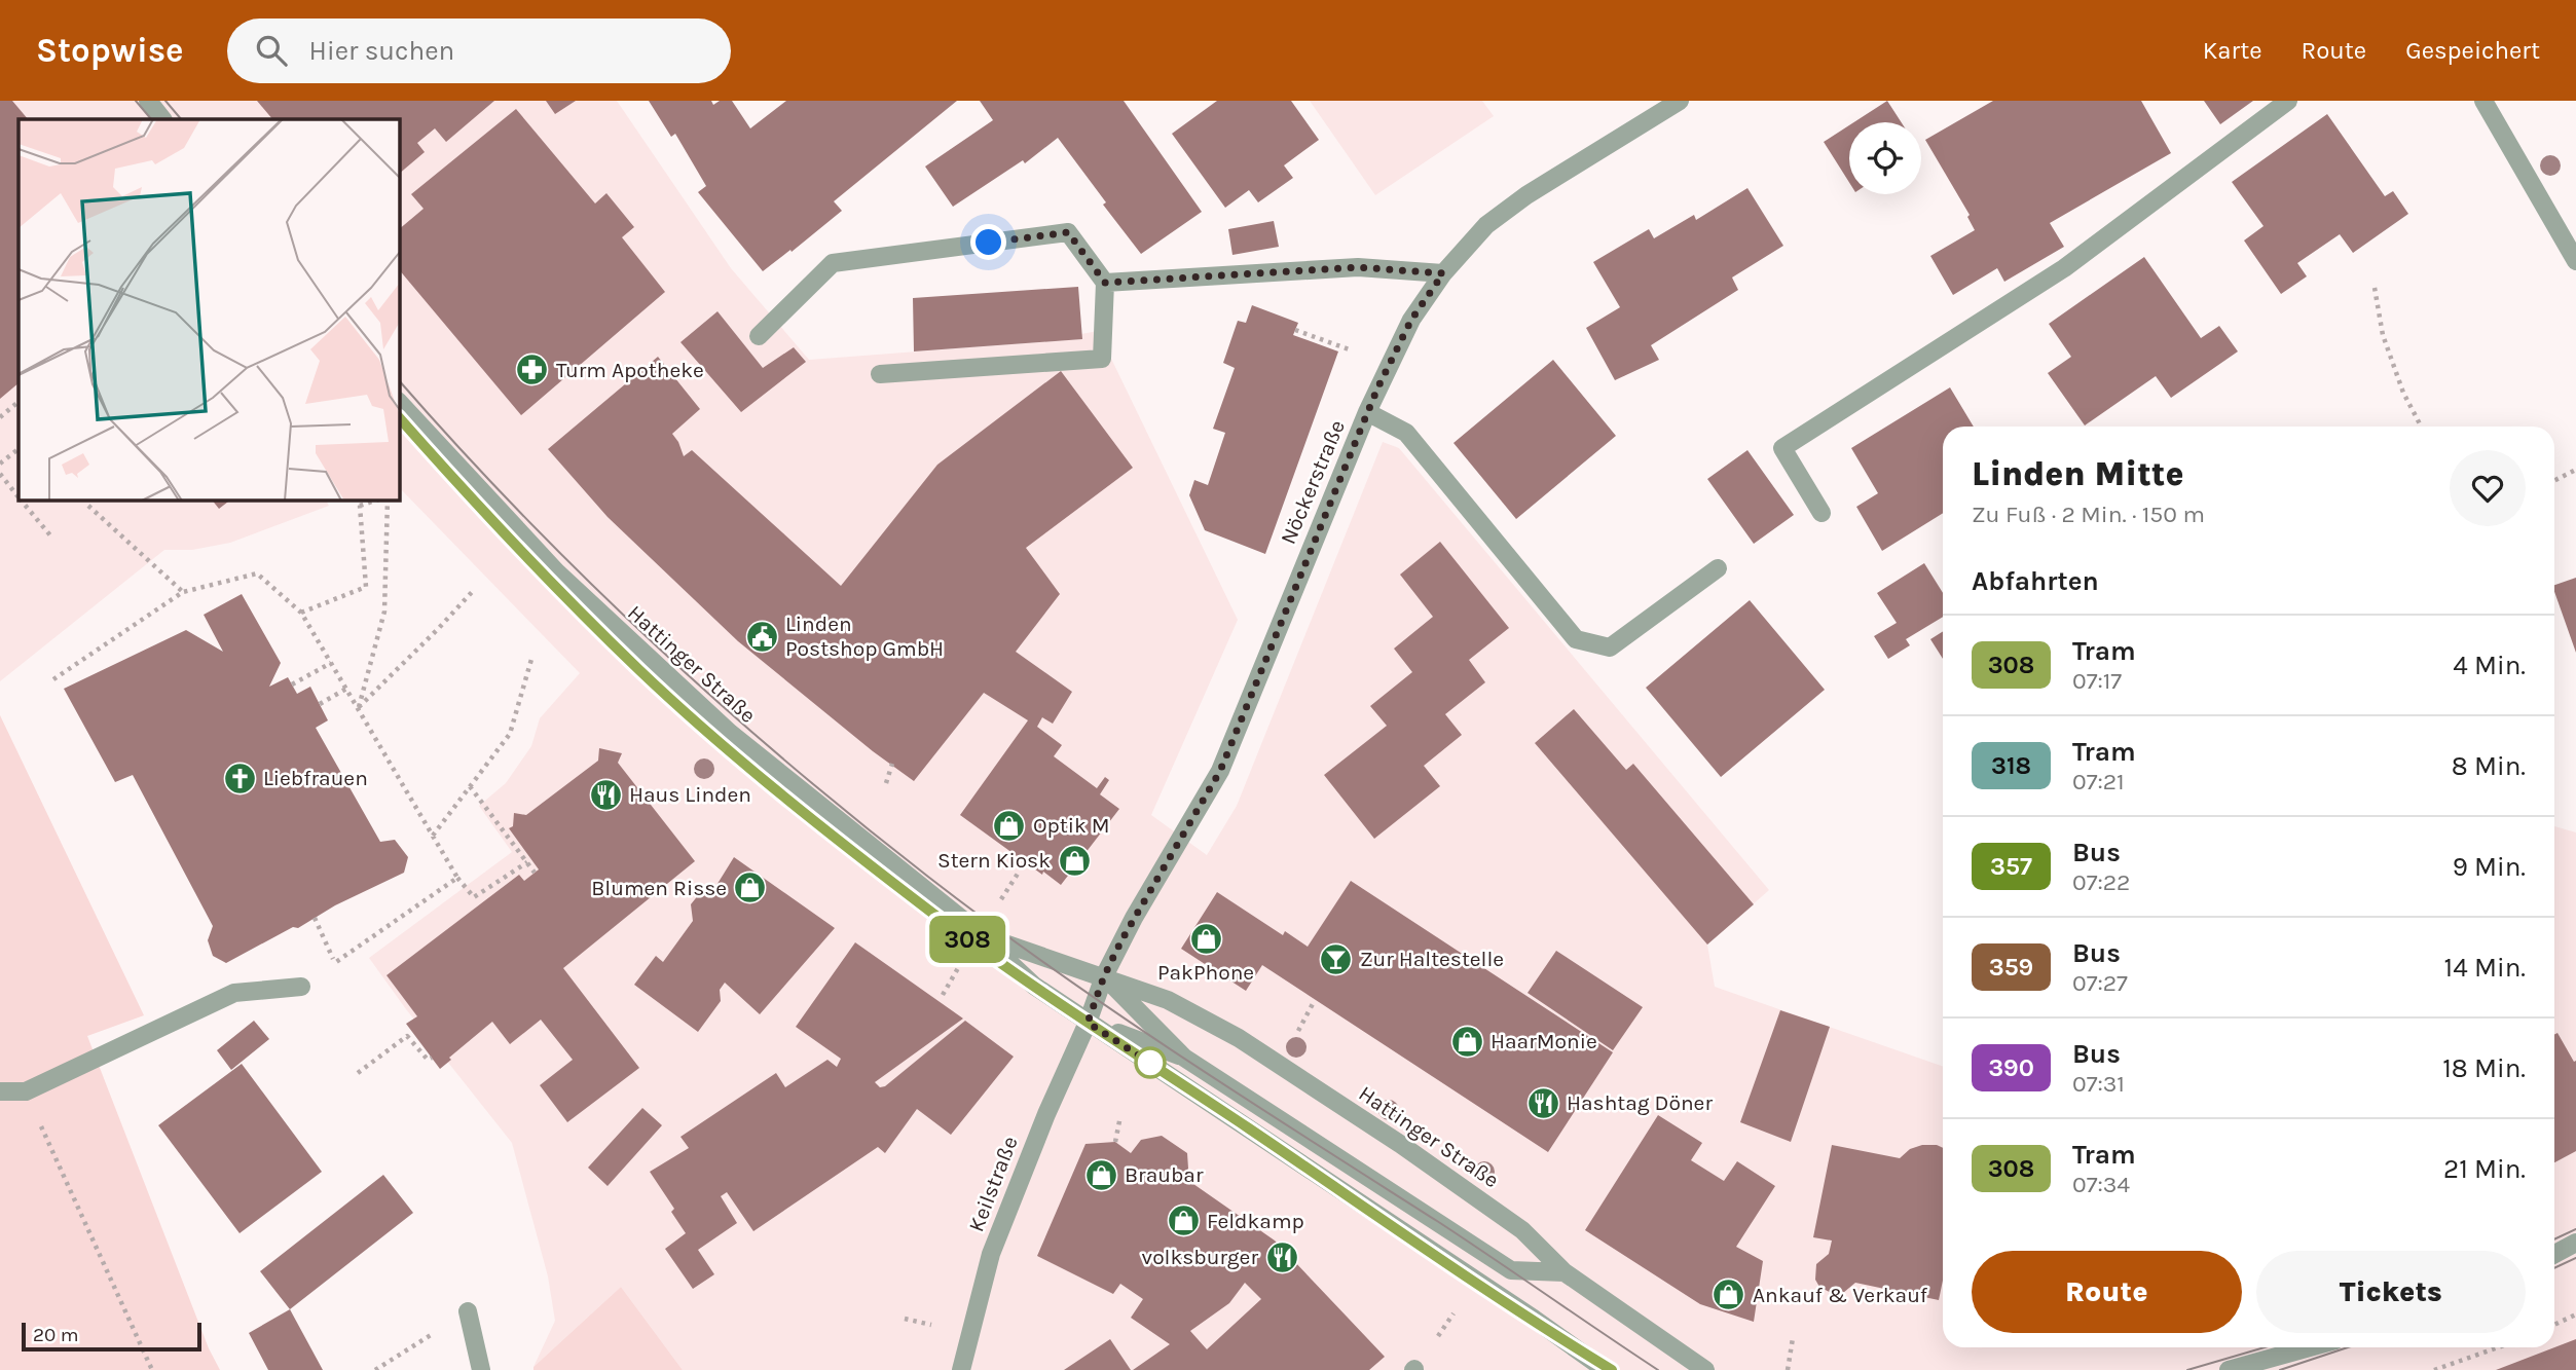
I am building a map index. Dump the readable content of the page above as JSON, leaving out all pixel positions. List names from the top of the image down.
{
  "streets": {
    "street": ["Nöckerstraße", "Hattinger Straße", "Keilstraße"]
  },
  "crossings": [
    ["Nöckerstraße", "Hattinger Straße"],
    ["Hattinger Straße", "Keilstraße"]
  ],
  "places": {
    "pharmacy": ["Turm Apotheke"],
    "public building": ["Linden Postshop GmbH"],
    "church": ["Liebfrauen"],
    "restaurant": ["Haus Linden", "Hashtag Döner", "volksburger"],
    "shop": [
      "Optik M",
      "Stern Kiosk",
      "Blumen Risse",
      "PakPhone",
      "HaarMonie",
      "Braubar",
      "Feldkamp",
      "Ankauf & Verkauf"
    ],
    "bar": ["Zur Haltestelle"]
  },
  "lines": ["tram line 308"],
  "scale_bar": "20 m",
  "page": {
    "header": "Stopwise",
    "search": "Hier suchen",
    "nav": ["Karte", "Route", "Gespeichert"],
    "on_map": "308",
    "heading": [
      ["Linden Mitte", "Zu Fuß · 2 Min. · 150 m"],
      "Abfahrten"
    ],
    "list": [
      {
        "mark": "308",
        "name": "Tram",
        "note": "07:17",
        "value": "4 Min."
      },
      {
        "mark": "318",
        "name": "Tram",
        "note": "07:21",
        "value": "8 Min."
      },
      {
        "mark": "357",
        "name": "Bus",
        "note": "07:22",
        "value": "9 Min."
      },
      {
        "mark": "359",
        "name": "Bus",
        "note": "07:27",
        "value": "14 Min."
      },
      {
        "mark": "390",
        "name": "Bus",
        "note": "07:31",
        "value": "18 Min."
      },
      {
        "mark": "308",
        "name": "Tram",
        "note": "07:34",
        "value": "21 Min."
      }
    ],
    "buttons": ["Route", "Tickets"],
    "scale": "20 m"
  }
}
